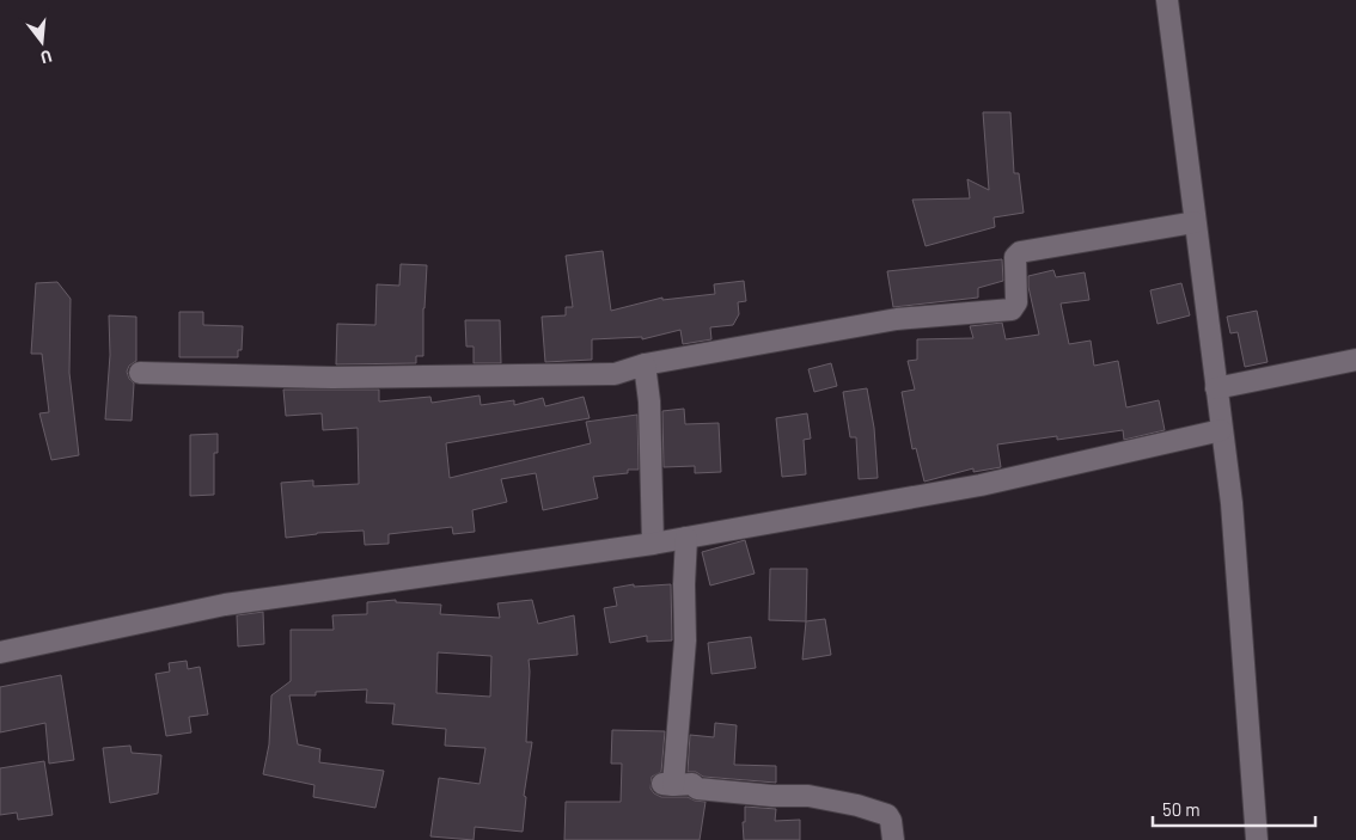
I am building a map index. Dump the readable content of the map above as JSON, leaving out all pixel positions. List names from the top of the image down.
{
  "scale_bar": "50 m",
  "north": "bottom"
}
